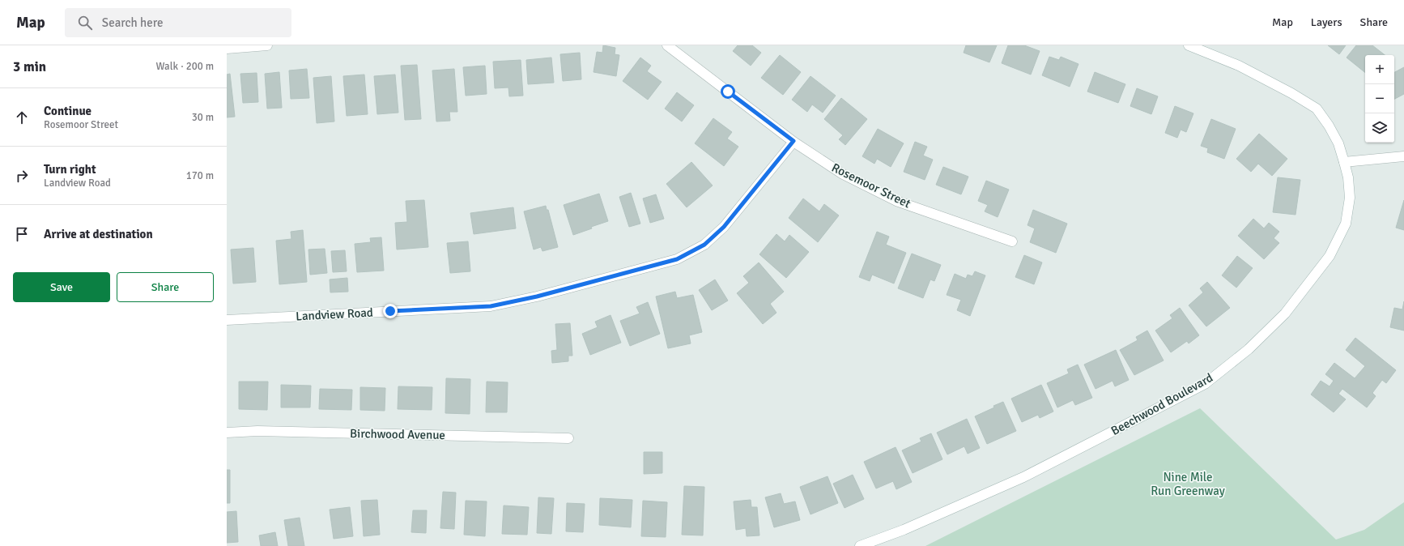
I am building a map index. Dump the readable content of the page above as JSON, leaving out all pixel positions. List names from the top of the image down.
{
  "streets": {
    "street": [
      "Rosemoor Street",
      "Landview Road",
      "Beechwood Boulevard",
      "Birchwood Avenue"
    ]
  },
  "crossings": [
    ["Rosemoor Street", "Landview Road"]
  ],
  "parks": ["Nine Mile Run Greenway"],
  "page": {
    "header": "Map",
    "search": "Search here",
    "nav": ["Map", "Layers", "Share"],
    "heading": ["3 min", "Walk · 200 m"],
    "map_buttons": ["+", "−"],
    "list": [
      ["Continue", "Rosemoor Street", "30 m"],
      ["Turn right", "Landview Road", "170 m"],
      "Arrive at destination"
    ],
    "buttons": ["Save", "Share"]
  }
}
